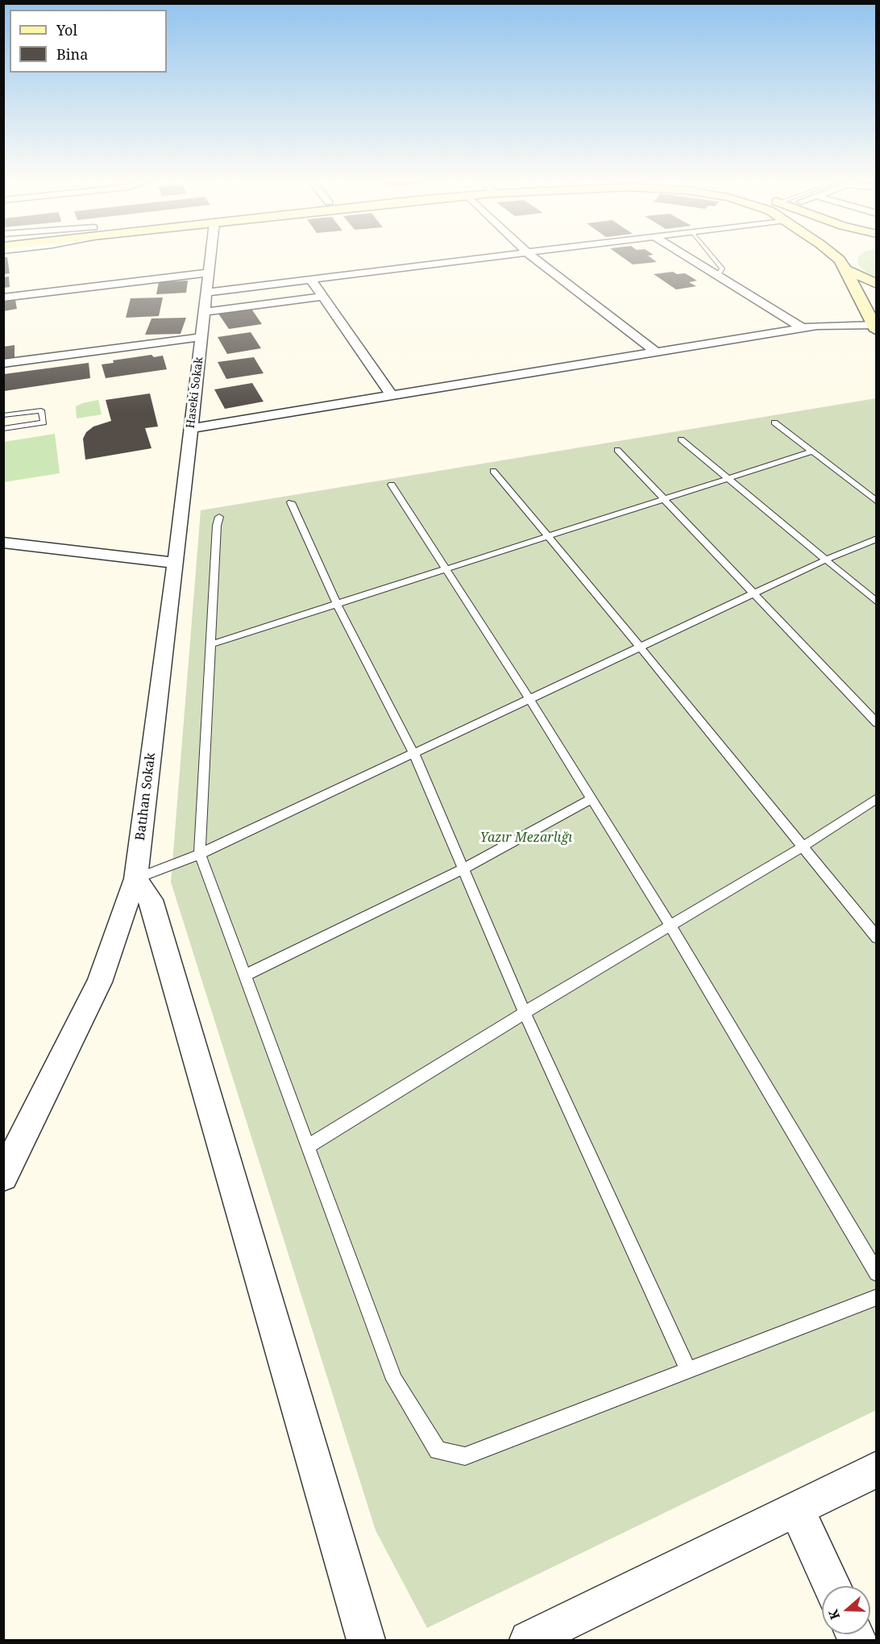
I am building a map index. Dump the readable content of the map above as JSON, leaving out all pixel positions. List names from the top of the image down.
{
  "streets": {
    "street": ["Haseki Sokak", "Batıhan Sokak"]
  },
  "crossings": [
    ["Haseki Sokak", "Batıhan Sokak"]
  ],
  "parks": ["Yazır Mezarlığı"],
  "legend": ["Yol", "Bina"],
  "north": "left"
}
